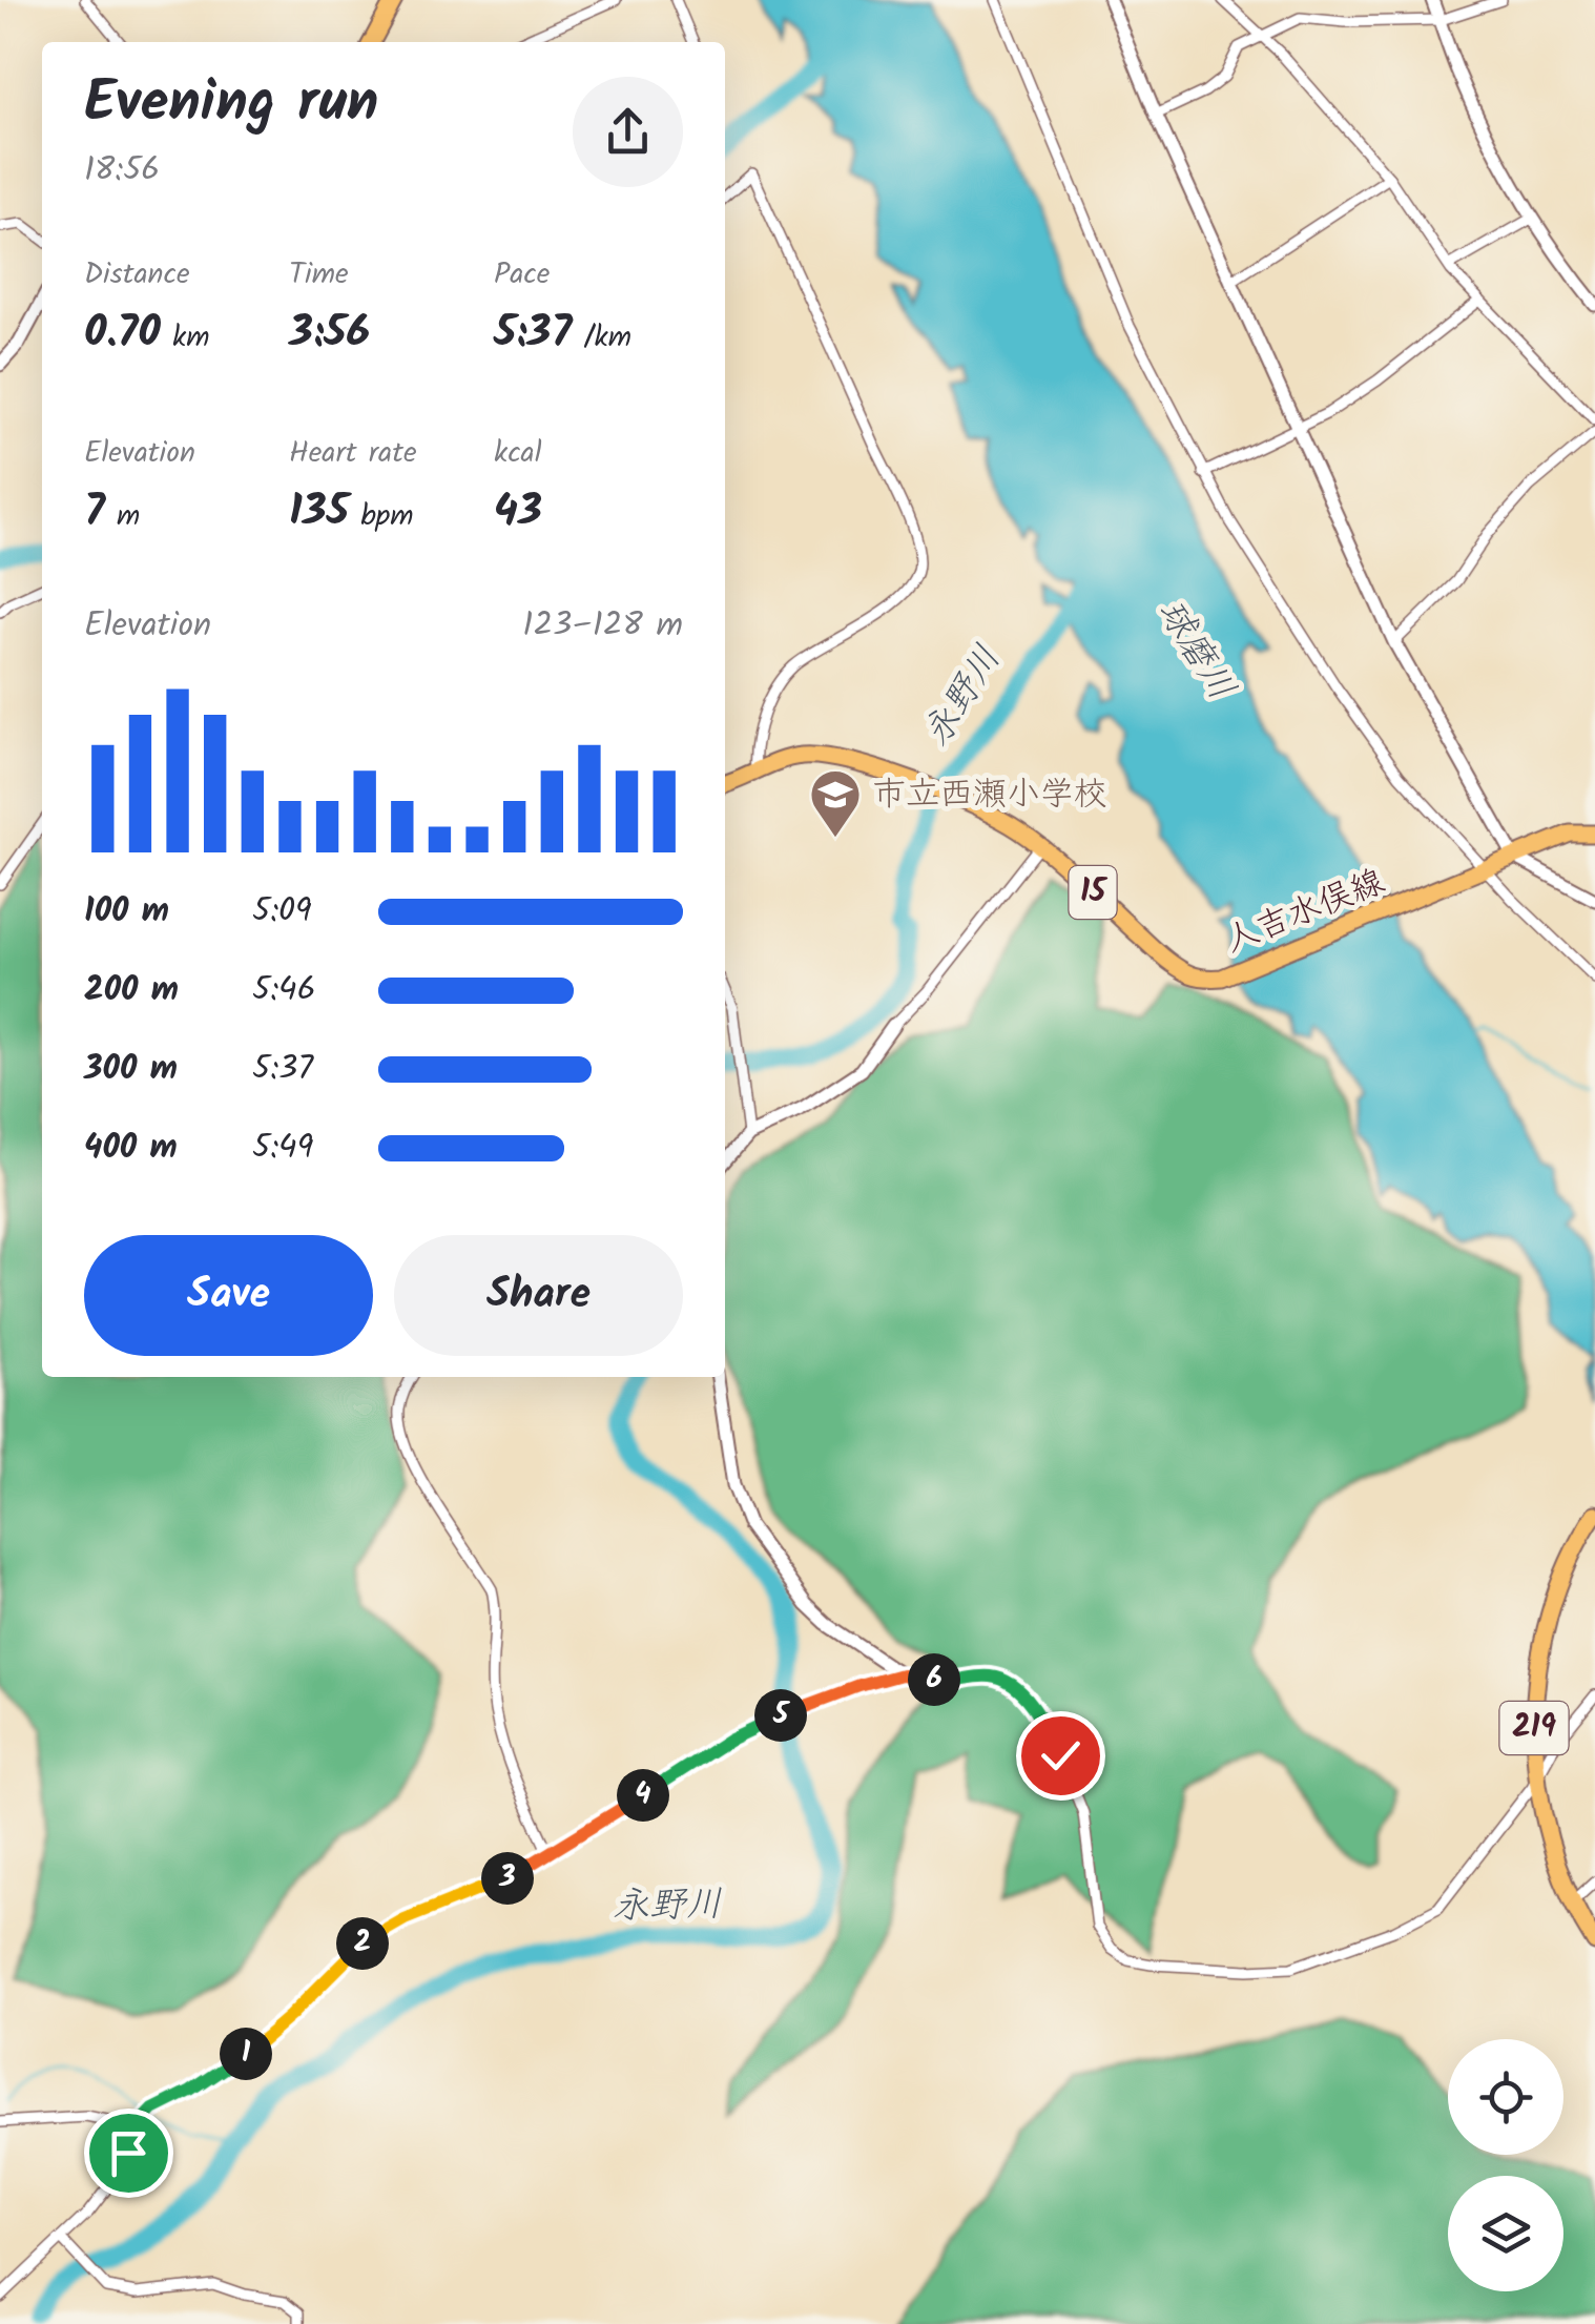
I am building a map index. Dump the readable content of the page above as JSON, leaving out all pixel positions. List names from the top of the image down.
{
  "streets": {
    "main road": ["15", "人吉水俣線", "219"]
  },
  "water": ["球磨川", "永野川"],
  "places": {
    "school or university": ["市立西瀬小学校"]
  },
  "page": {
    "heading": ["Evening run", "18:56"],
    "stats": [
      ["Distance", "0.70 km"],
      ["Time", "3:56"],
      ["Pace", "5:37 /km"],
      ["Elevation", "7 m"],
      ["Heart rate", "135 bpm"],
      ["kcal", "43"]
    ],
    "chart": ["Elevation", "123–128 m"],
    "list": [
      {
        "name": "100 m",
        "note": "5:09"
      },
      {
        "name": "200 m",
        "note": "5:46"
      },
      {
        "name": "300 m",
        "note": "5:37"
      },
      {
        "name": "400 m",
        "note": "5:49"
      }
    ],
    "buttons": ["Save", "Share"],
    "pins": [
      "6",
      "5",
      "4",
      "3",
      "2",
      "1"
    ]
  }
}
